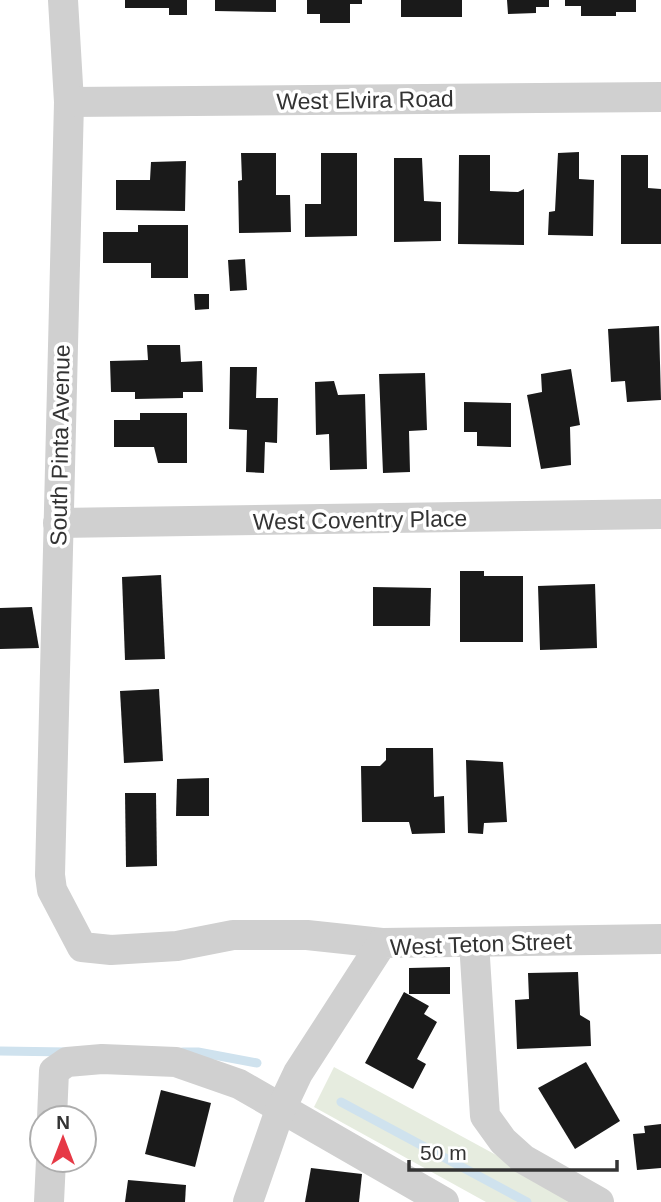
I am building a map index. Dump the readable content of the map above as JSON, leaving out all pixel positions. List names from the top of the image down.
{
  "streets": {
    "street": [
      "West Elvira Road",
      "South Pinta Avenue",
      "West Coventry Place",
      "West Teton Street"
    ]
  },
  "crossings": [
    ["West Elvira Road", "South Pinta Avenue"],
    ["South Pinta Avenue", "West Coventry Place"],
    ["South Pinta Avenue", "West Teton Street"]
  ],
  "scale_bar": "50 m",
  "north": "top"
}
